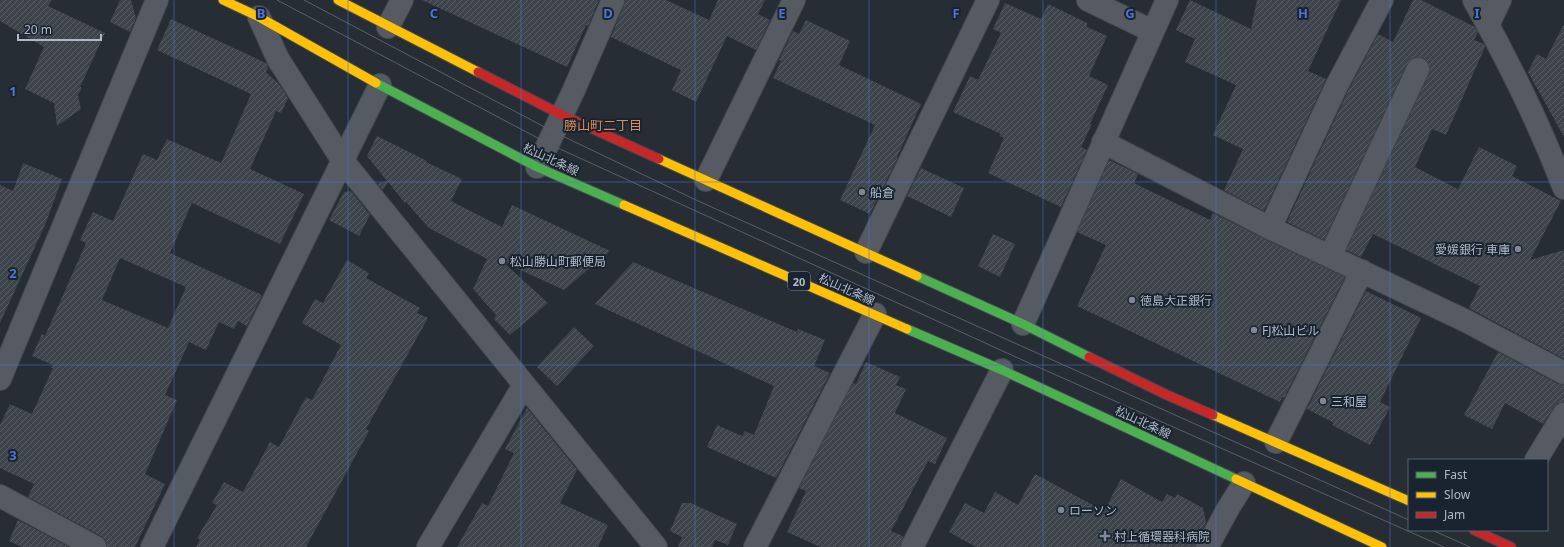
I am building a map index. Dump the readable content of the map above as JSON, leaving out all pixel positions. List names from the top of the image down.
{
  "streets": {
    "main road": ["松山北条線", "20"]
  },
  "districts": ["勝山町二丁目"],
  "places": {
    "other": [
      "船倉",
      "愛媛銀行 車庫",
      "松山勝山町郵便局",
      "徳島大正銀行",
      "FJ松山ビル",
      "三和屋",
      "ローソン"
    ],
    "health": ["村上循環器科病院"]
  },
  "legend": ["Fast", "Slow", "Jam"],
  "scale_bar": "20 m",
  "grid": {
    "columns": [
      "B",
      "C",
      "D",
      "E",
      "F",
      "G",
      "H",
      "I"
    ],
    "rows": ["1", "2", "3"]
  }
}
